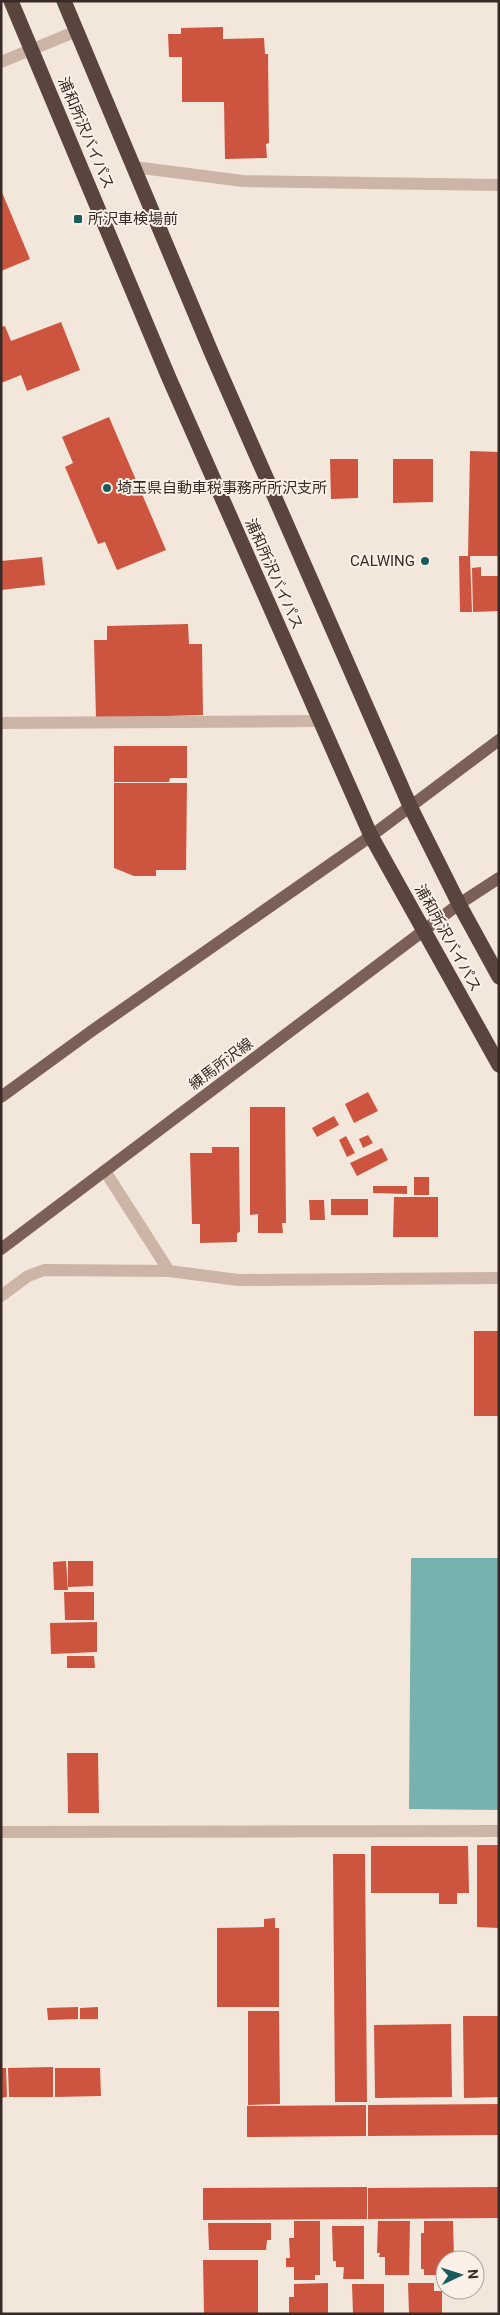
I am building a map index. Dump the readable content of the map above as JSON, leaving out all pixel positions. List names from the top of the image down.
{
  "streets": {
    "highway": ["浦和所沢バイパス"],
    "main road": ["練馬所沢線"]
  },
  "crossings": [
    ["浦和所沢バイパス", "練馬所沢線"]
  ],
  "places": {
    "transit": ["所沢車検場前"],
    "other": ["埼玉県自動車税事務所所沢支所", "CALWING"]
  },
  "north": "right"
}
